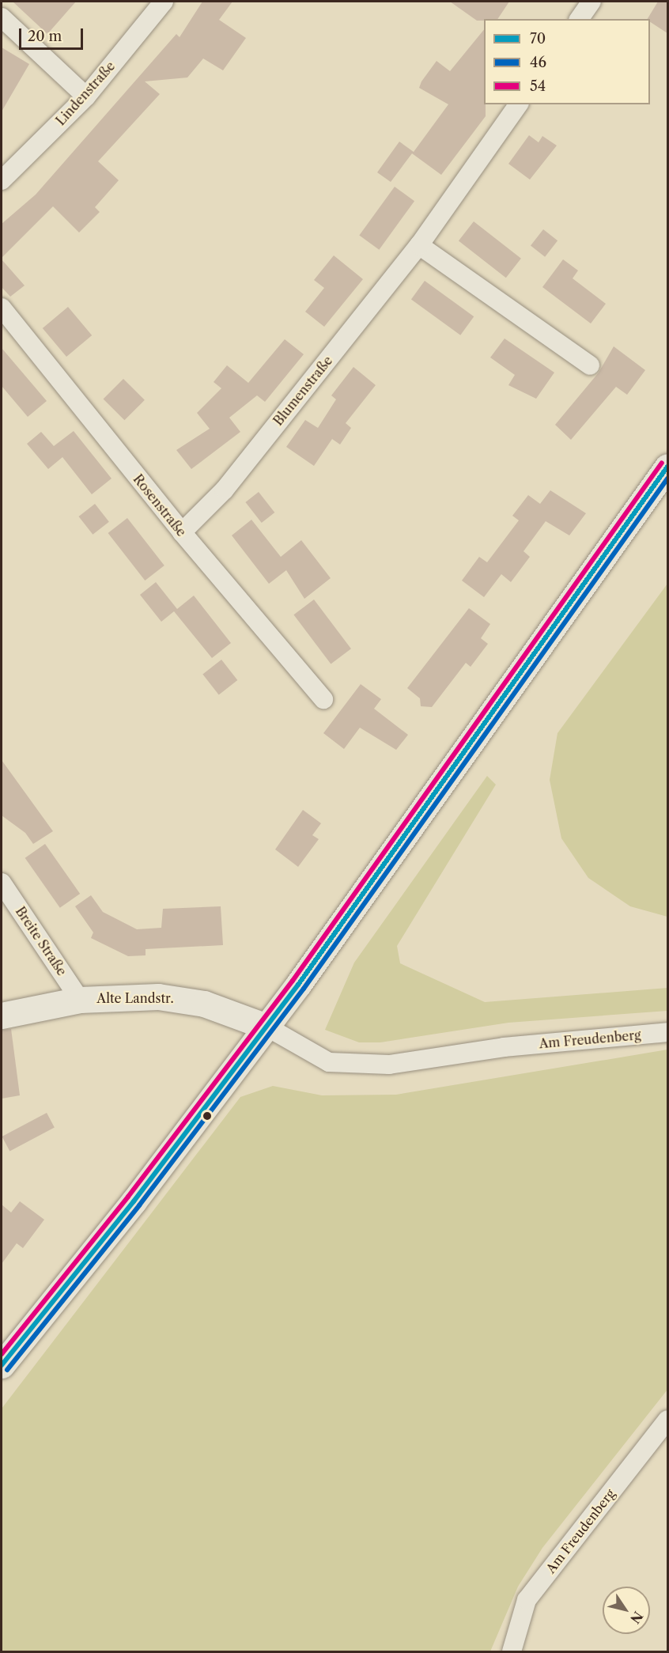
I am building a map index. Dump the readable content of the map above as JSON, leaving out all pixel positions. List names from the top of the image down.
{
  "streets": {
    "street": [
      "Lindenstraße",
      "Blumenstraße",
      "Rosenstraße",
      "Breite Straße",
      "Alte Landstr.",
      "Am Freudenberg"
    ]
  },
  "crossings": [
    ["Blumenstraße", "Rosenstraße"],
    ["Breite Straße", "Alte Landstr."],
    ["Alte Landstr.", "Am Freudenberg"]
  ],
  "lines": ["transit line 54", "transit line 70", "transit line 46"],
  "legend": ["70", "46", "54"],
  "scale_bar": "20 m",
  "north": "bottom right"
}
